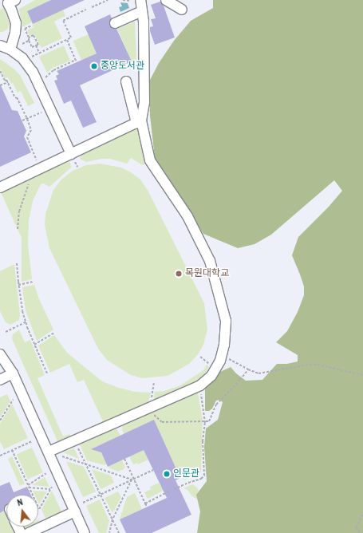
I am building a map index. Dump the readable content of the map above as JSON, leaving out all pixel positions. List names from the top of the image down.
{
  "places": ["중앙도서관", "목원대학교", "인문관"],
  "north": "top"
}
